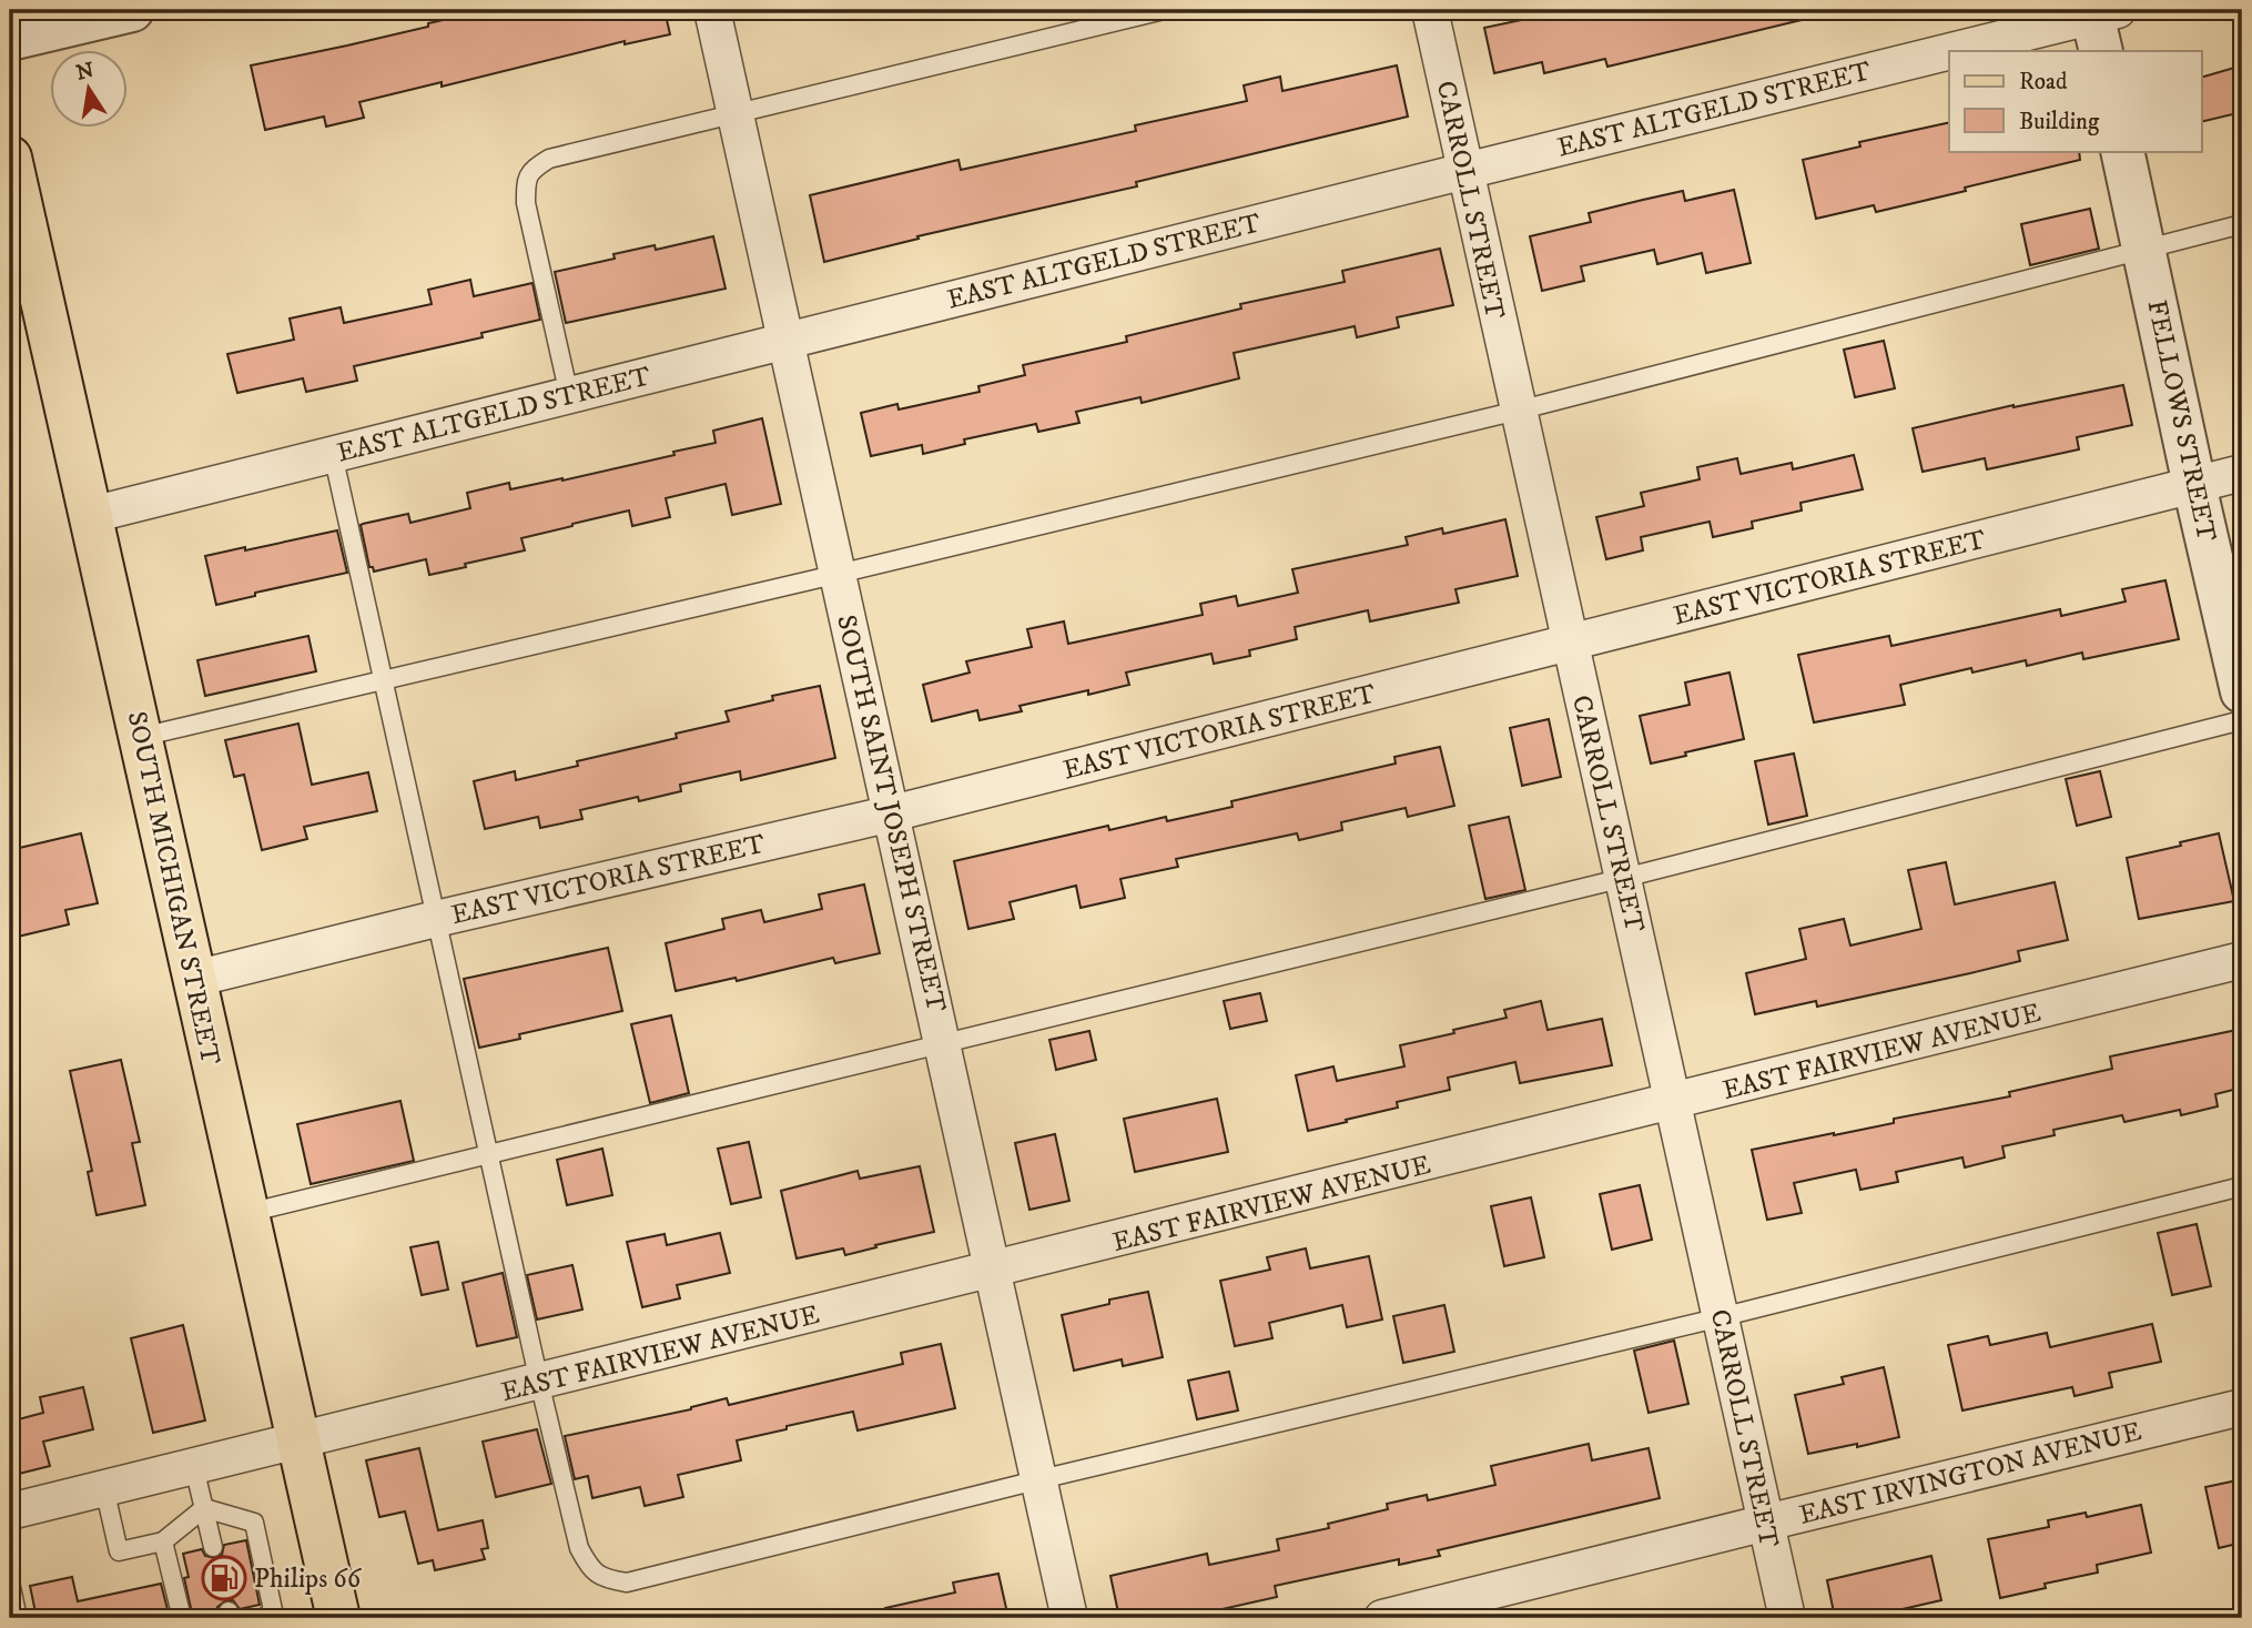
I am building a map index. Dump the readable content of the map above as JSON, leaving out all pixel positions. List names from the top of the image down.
{
  "streets": {
    "main road": ["SOUTH MICHIGAN STREET"],
    "street": [
      "EAST ALTGELD STREET",
      "CARROLL STREET",
      "FELLOWS STREET",
      "EAST VICTORIA STREET",
      "SOUTH SAINT JOSEPH STREET",
      "EAST FAIRVIEW AVENUE",
      "EAST IRVINGTON AVENUE"
    ]
  },
  "crossings": [
    ["EAST ALTGELD STREET", "CARROLL STREET"],
    ["EAST ALTGELD STREET", "SOUTH SAINT JOSEPH STREET"],
    ["EAST ALTGELD STREET", "SOUTH MICHIGAN STREET"],
    ["CARROLL STREET", "EAST VICTORIA STREET"],
    ["CARROLL STREET", "EAST FAIRVIEW AVENUE"],
    ["CARROLL STREET", "EAST IRVINGTON AVENUE"],
    ["FELLOWS STREET", "EAST VICTORIA STREET"],
    ["EAST VICTORIA STREET", "SOUTH SAINT JOSEPH STREET"],
    ["EAST VICTORIA STREET", "SOUTH MICHIGAN STREET"],
    ["SOUTH SAINT JOSEPH STREET", "EAST FAIRVIEW AVENUE"],
    ["SOUTH MICHIGAN STREET", "EAST FAIRVIEW AVENUE"]
  ],
  "places": {
    "fuel station": ["Philips 66"]
  },
  "legend": ["Road", "Building"],
  "north": "top"
}
